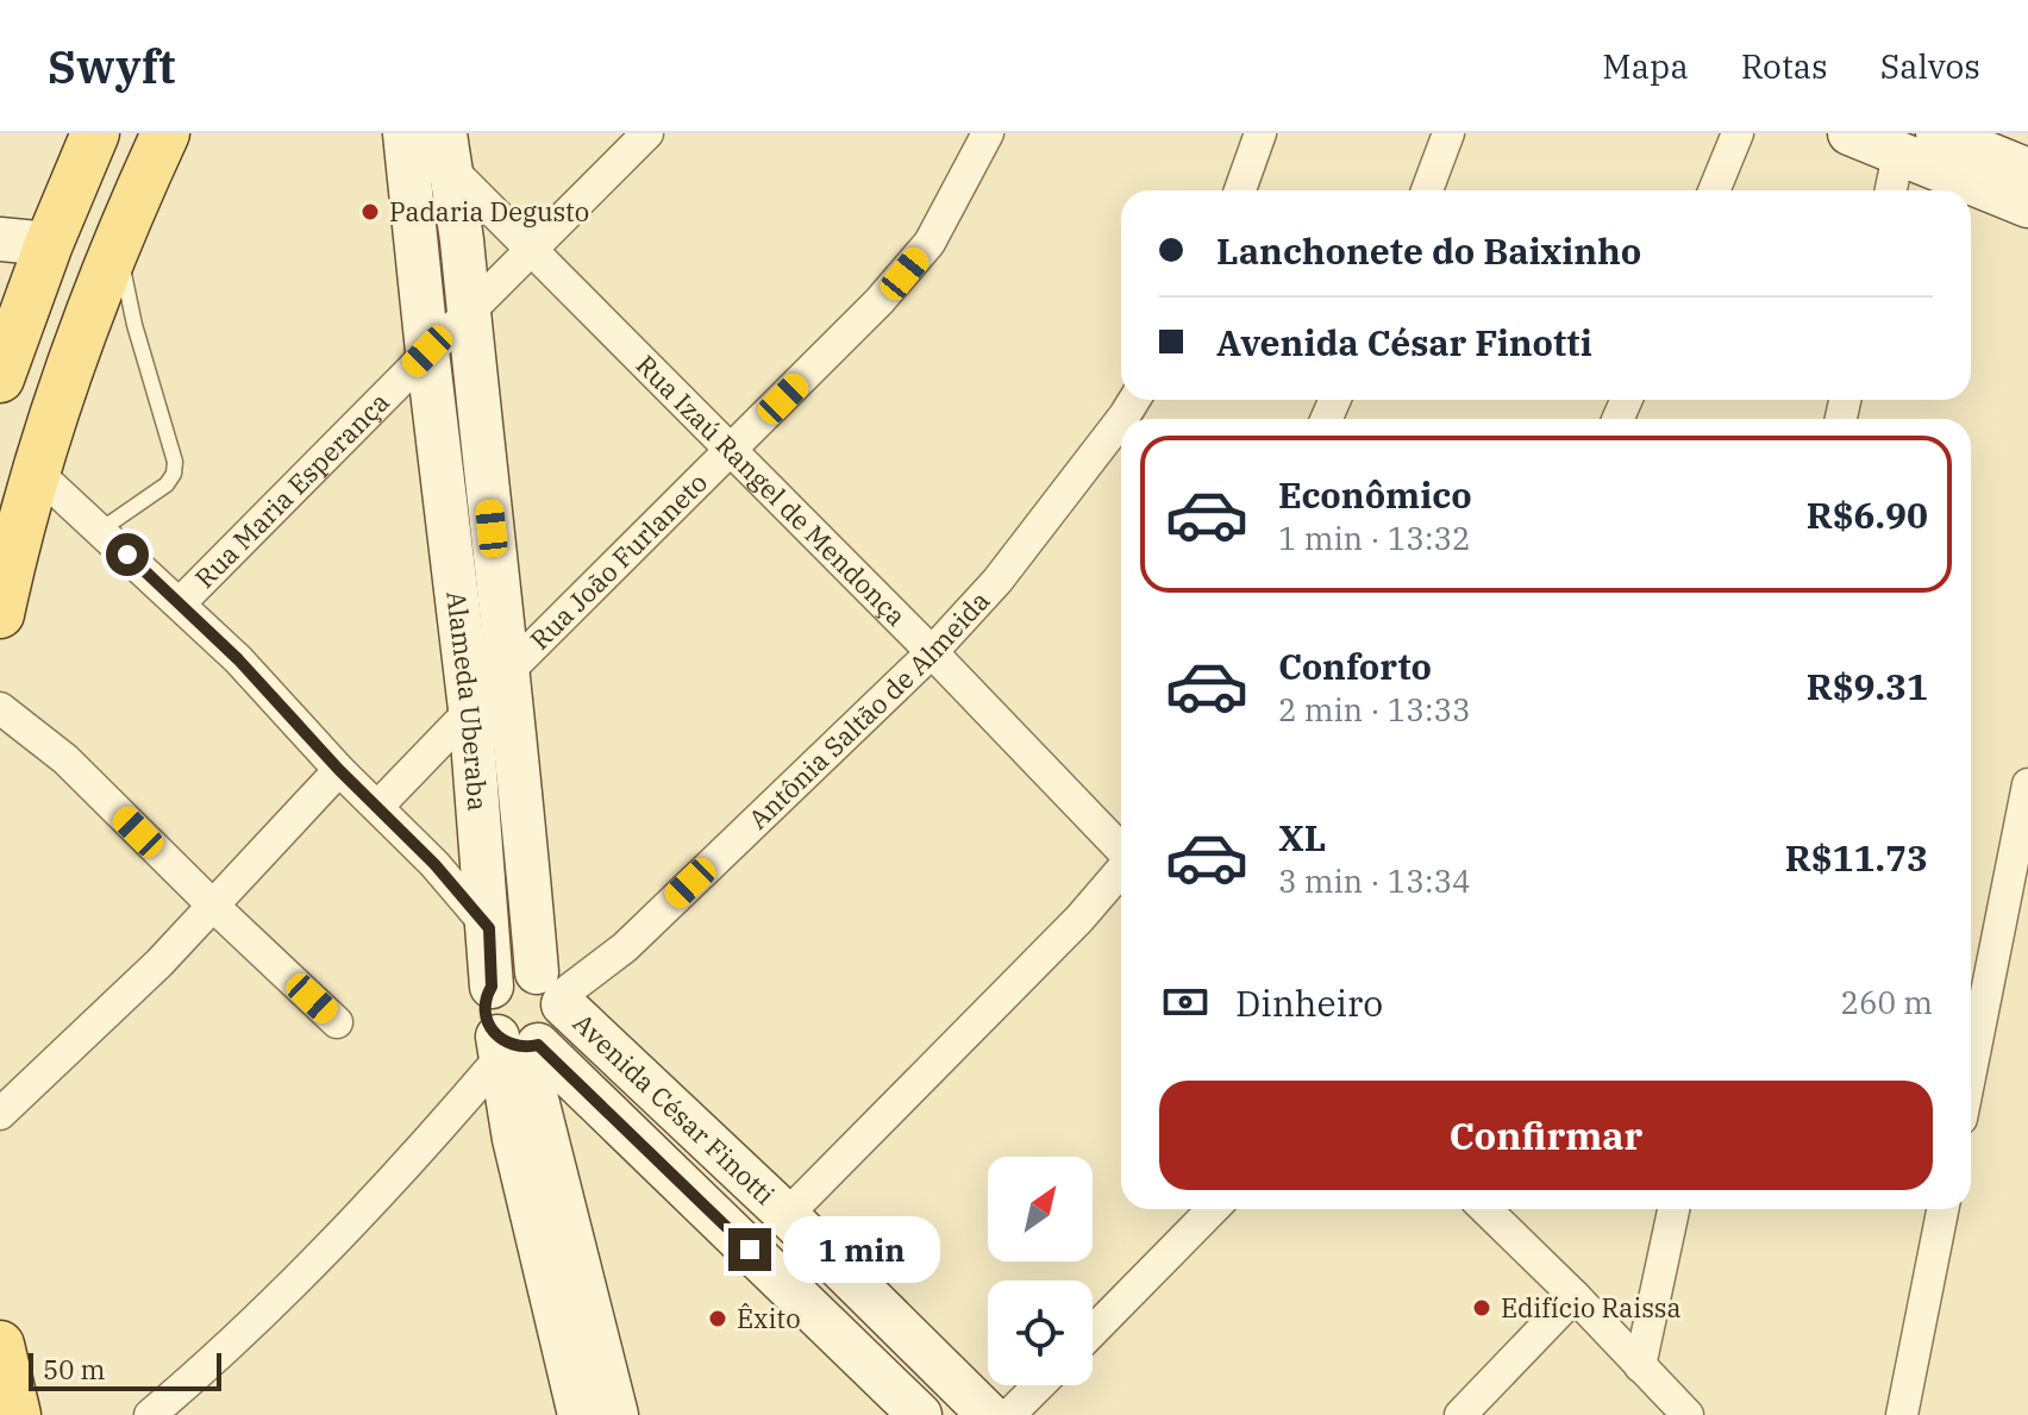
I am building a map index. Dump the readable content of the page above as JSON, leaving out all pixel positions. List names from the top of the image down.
{
  "streets": {
    "main road": ["Alameda Uberaba", "Avenida César Finotti"],
    "street": [
      "Rua Maria Esperança",
      "Rua Izaú Rangel de Mendonça",
      "Rua João Furlaneto",
      "Antônia Saltão de Almeida"
    ]
  },
  "crossings": [
    ["Rua Maria Esperança", "Rua Izaú Rangel de Mendonça"],
    ["Rua Maria Esperança", "Alameda Uberaba"],
    ["Rua Izaú Rangel de Mendonça", "Rua João Furlaneto"],
    ["Rua Izaú Rangel de Mendonça", "Alameda Uberaba"],
    ["Rua Izaú Rangel de Mendonça", "Antônia Saltão de Almeida"],
    ["Rua João Furlaneto", "Alameda Uberaba"],
    ["Alameda Uberaba", "Antônia Saltão de Almeida"],
    ["Alameda Uberaba", "Avenida César Finotti"],
    ["Antônia Saltão de Almeida", "Avenida César Finotti"]
  ],
  "places": ["Padaria Degusto", "Edifício Raissa", "Êxito"],
  "scale_bar": "50 m",
  "north": "top right",
  "page": {
    "header": "Swyft",
    "nav": ["Mapa", "Rotas", "Salvos"],
    "banner": ["Lanchonete do Baixinho", "Avenida César Finotti"],
    "list": [
      {
        "name": "Econômico",
        "note": "1 min · 13:32",
        "value": "R$6.90"
      },
      {
        "name": "Conforto",
        "note": "2 min · 13:33",
        "value": "R$9.31"
      },
      {
        "name": "XL",
        "note": "3 min · 13:34",
        "value": "R$11.73"
      }
    ],
    "pay": ["Dinheiro", "260 m"],
    "buttons": "Confirmar",
    "bubble": "1 min",
    "scale": "50 m"
  }
}
